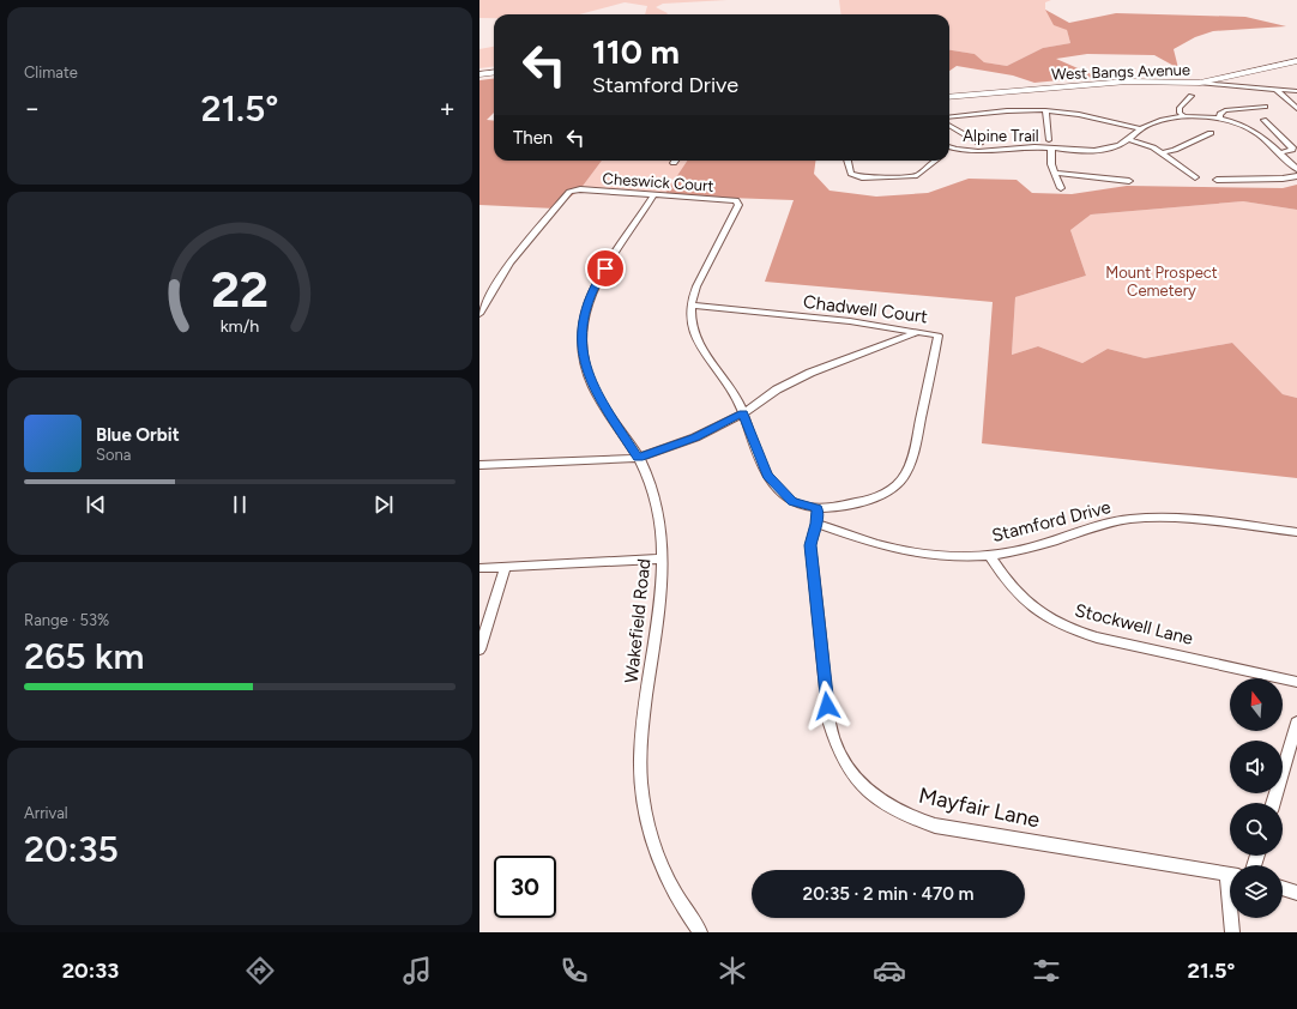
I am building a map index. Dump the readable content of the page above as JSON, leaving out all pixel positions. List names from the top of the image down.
{
  "streets": {
    "street": [
      "West Bangs Avenue",
      "Alpine Trail",
      "Cheswick Court",
      "Chadwell Court",
      "Stamford Drive",
      "Wakefield Road",
      "Stockwell Lane",
      "Mayfair Lane"
    ]
  },
  "crossings": [
    ["Cheswick Court", "Chadwell Court"],
    ["Cheswick Court", "Wakefield Road"],
    ["Chadwell Court", "Mayfair Lane"],
    ["Stamford Drive", "Stockwell Lane"],
    ["Stamford Drive", "Mayfair Lane"]
  ],
  "parks": ["Mount Prospect Cemetery"],
  "north": "top",
  "page": {
    "tile": [
      "Climate",
      ["Range · 53%", "265 km"],
      ["Arrival", "20:35"]
    ],
    "turn": ["110 m", "Stamford Drive"],
    "heat": ["−", "21.5°", "+"],
    "then": "Then",
    "song": ["Blue Orbit", "Sona"],
    "limit": "30",
    "trip": "20:35 · 2 min · 470 m",
    "tabs": ["20:33", "21.5°"],
    "gauge": ["22", "km/h"]
  }
}
